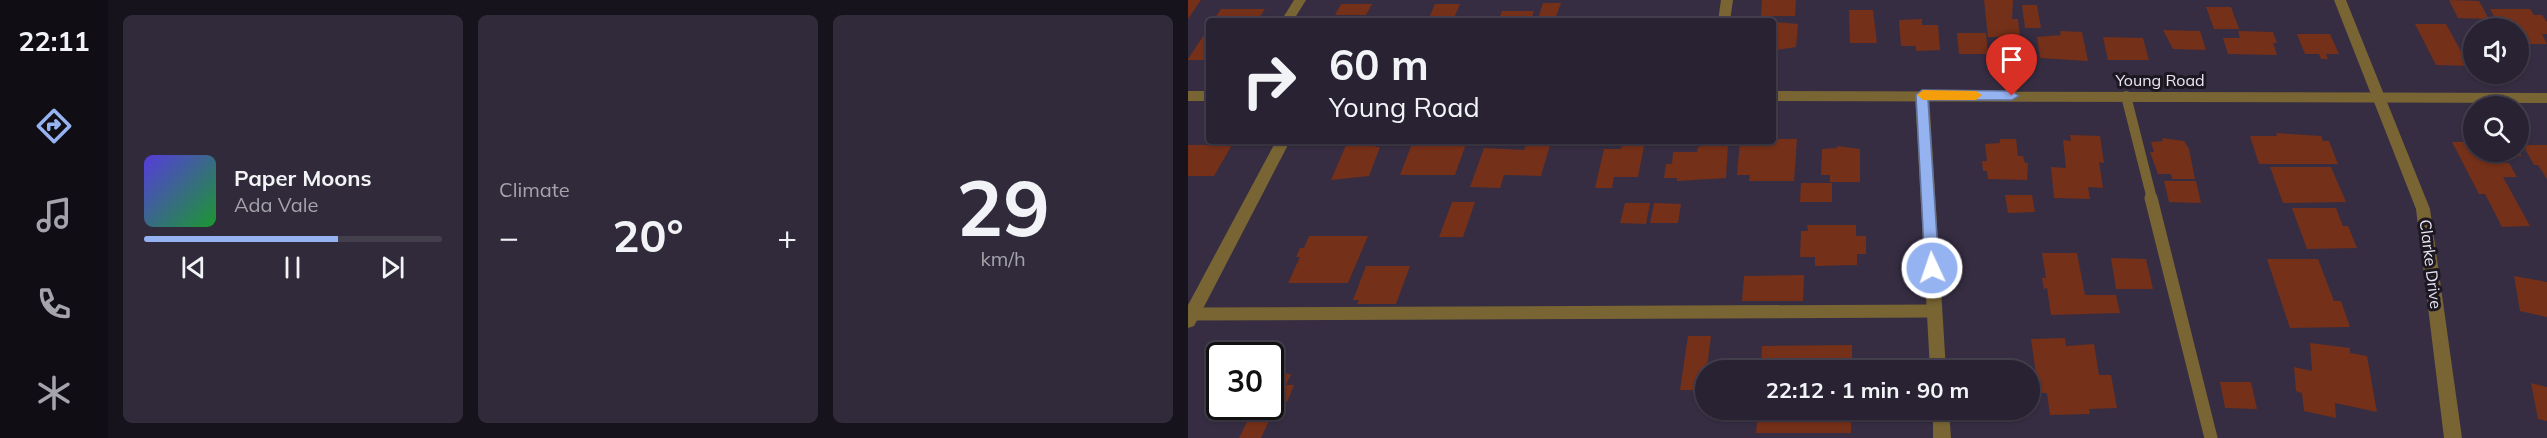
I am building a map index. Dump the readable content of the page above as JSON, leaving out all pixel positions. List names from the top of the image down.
{
  "streets": {
    "street": ["Young Road", "Clarke Drive"]
  },
  "crossings": [
    ["Young Road", "Clarke Drive"]
  ],
  "page": {
    "tabs": "22:11",
    "tile": [
      "Climate",
      ["29", "km/h"]
    ],
    "turn": ["60 m", "Young Road"],
    "song": ["Paper Moons", "Ada Vale"],
    "heat": ["−", "20°", "+"],
    "limit": "30",
    "trip": "22:12 · 1 min · 90 m"
  }
}
